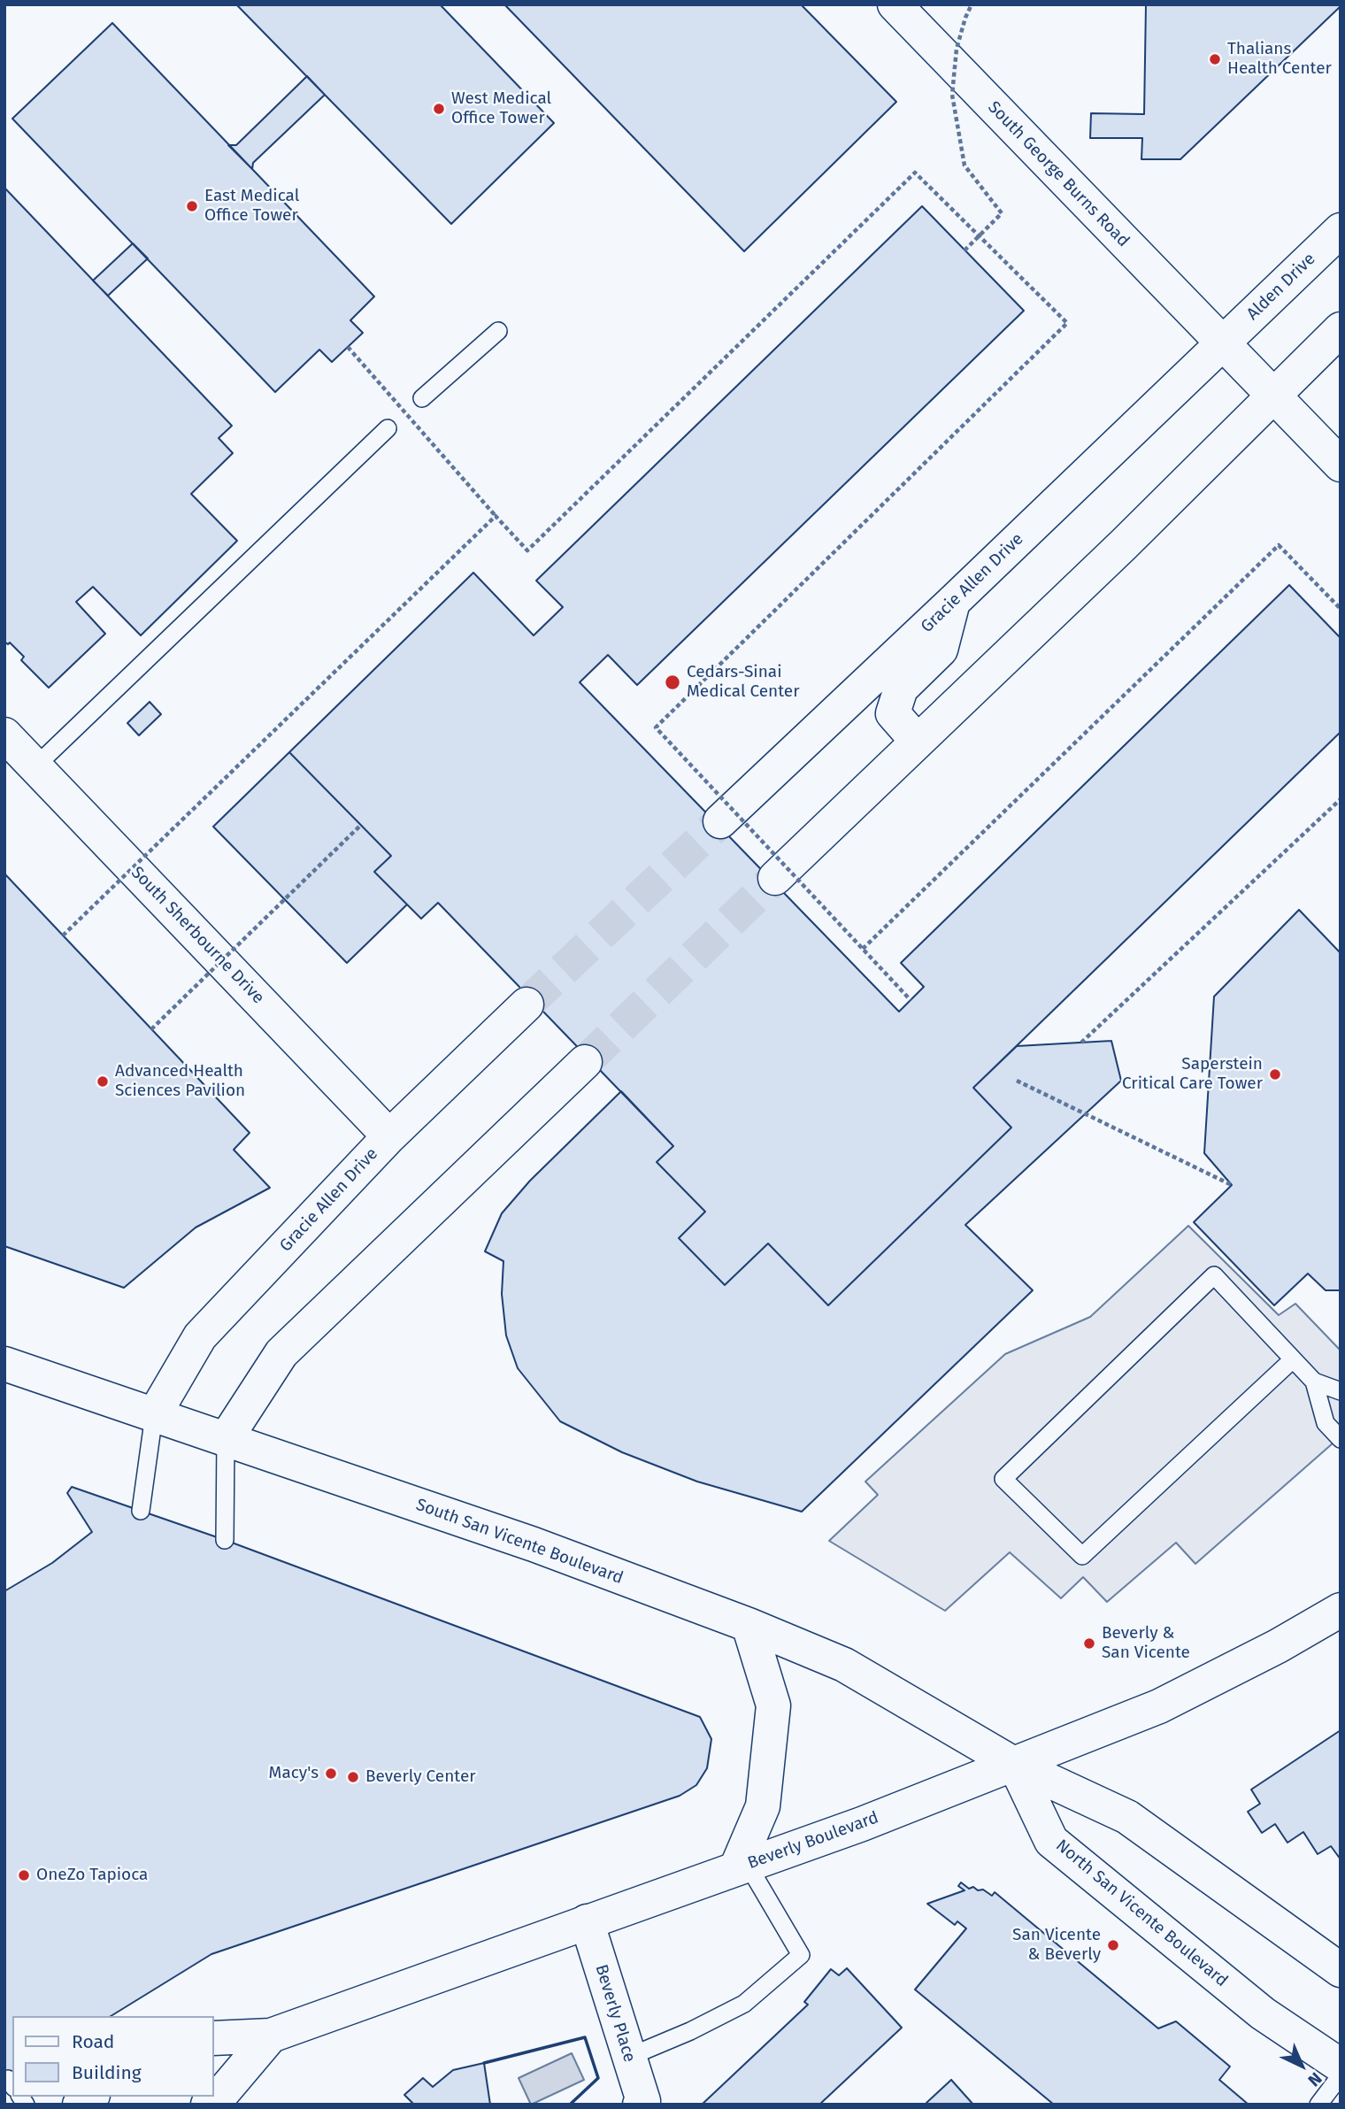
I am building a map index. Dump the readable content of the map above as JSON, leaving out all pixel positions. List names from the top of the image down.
{
  "streets": {
    "street": [
      "South George Burns Road",
      "Alden Drive",
      "Gracie Allen Drive",
      "South Sherbourne Drive",
      "South San Vicente Boulevard",
      "Beverly Boulevard",
      "North San Vicente Boulevard",
      "Beverly Place"
    ]
  },
  "crossings": [
    ["South George Burns Road", "Alden Drive"],
    ["South George Burns Road", "Gracie Allen Drive"],
    ["Alden Drive", "Gracie Allen Drive"],
    ["Gracie Allen Drive", "South Sherbourne Drive"],
    ["Gracie Allen Drive", "South San Vicente Boulevard"],
    ["South San Vicente Boulevard", "Beverly Boulevard"],
    ["South San Vicente Boulevard", "North San Vicente Boulevard"],
    ["Beverly Boulevard", "North San Vicente Boulevard"],
    ["Beverly Boulevard", "Beverly Place"]
  ],
  "places": [
    "Thalians Health Center",
    "West Medical Office Tower",
    "East Medical Office Tower",
    "Cedars-Sinai Medical Center",
    "Saperstein Critical Care Tower",
    "Advanced Health Sciences Pavilion",
    "Beverly & San Vicente",
    "Macy's",
    "Beverly Center",
    "OneZo Tapioca",
    "San Vicente & Beverly"
  ],
  "legend": ["Road", "Building"],
  "north": "bottom right"
}
